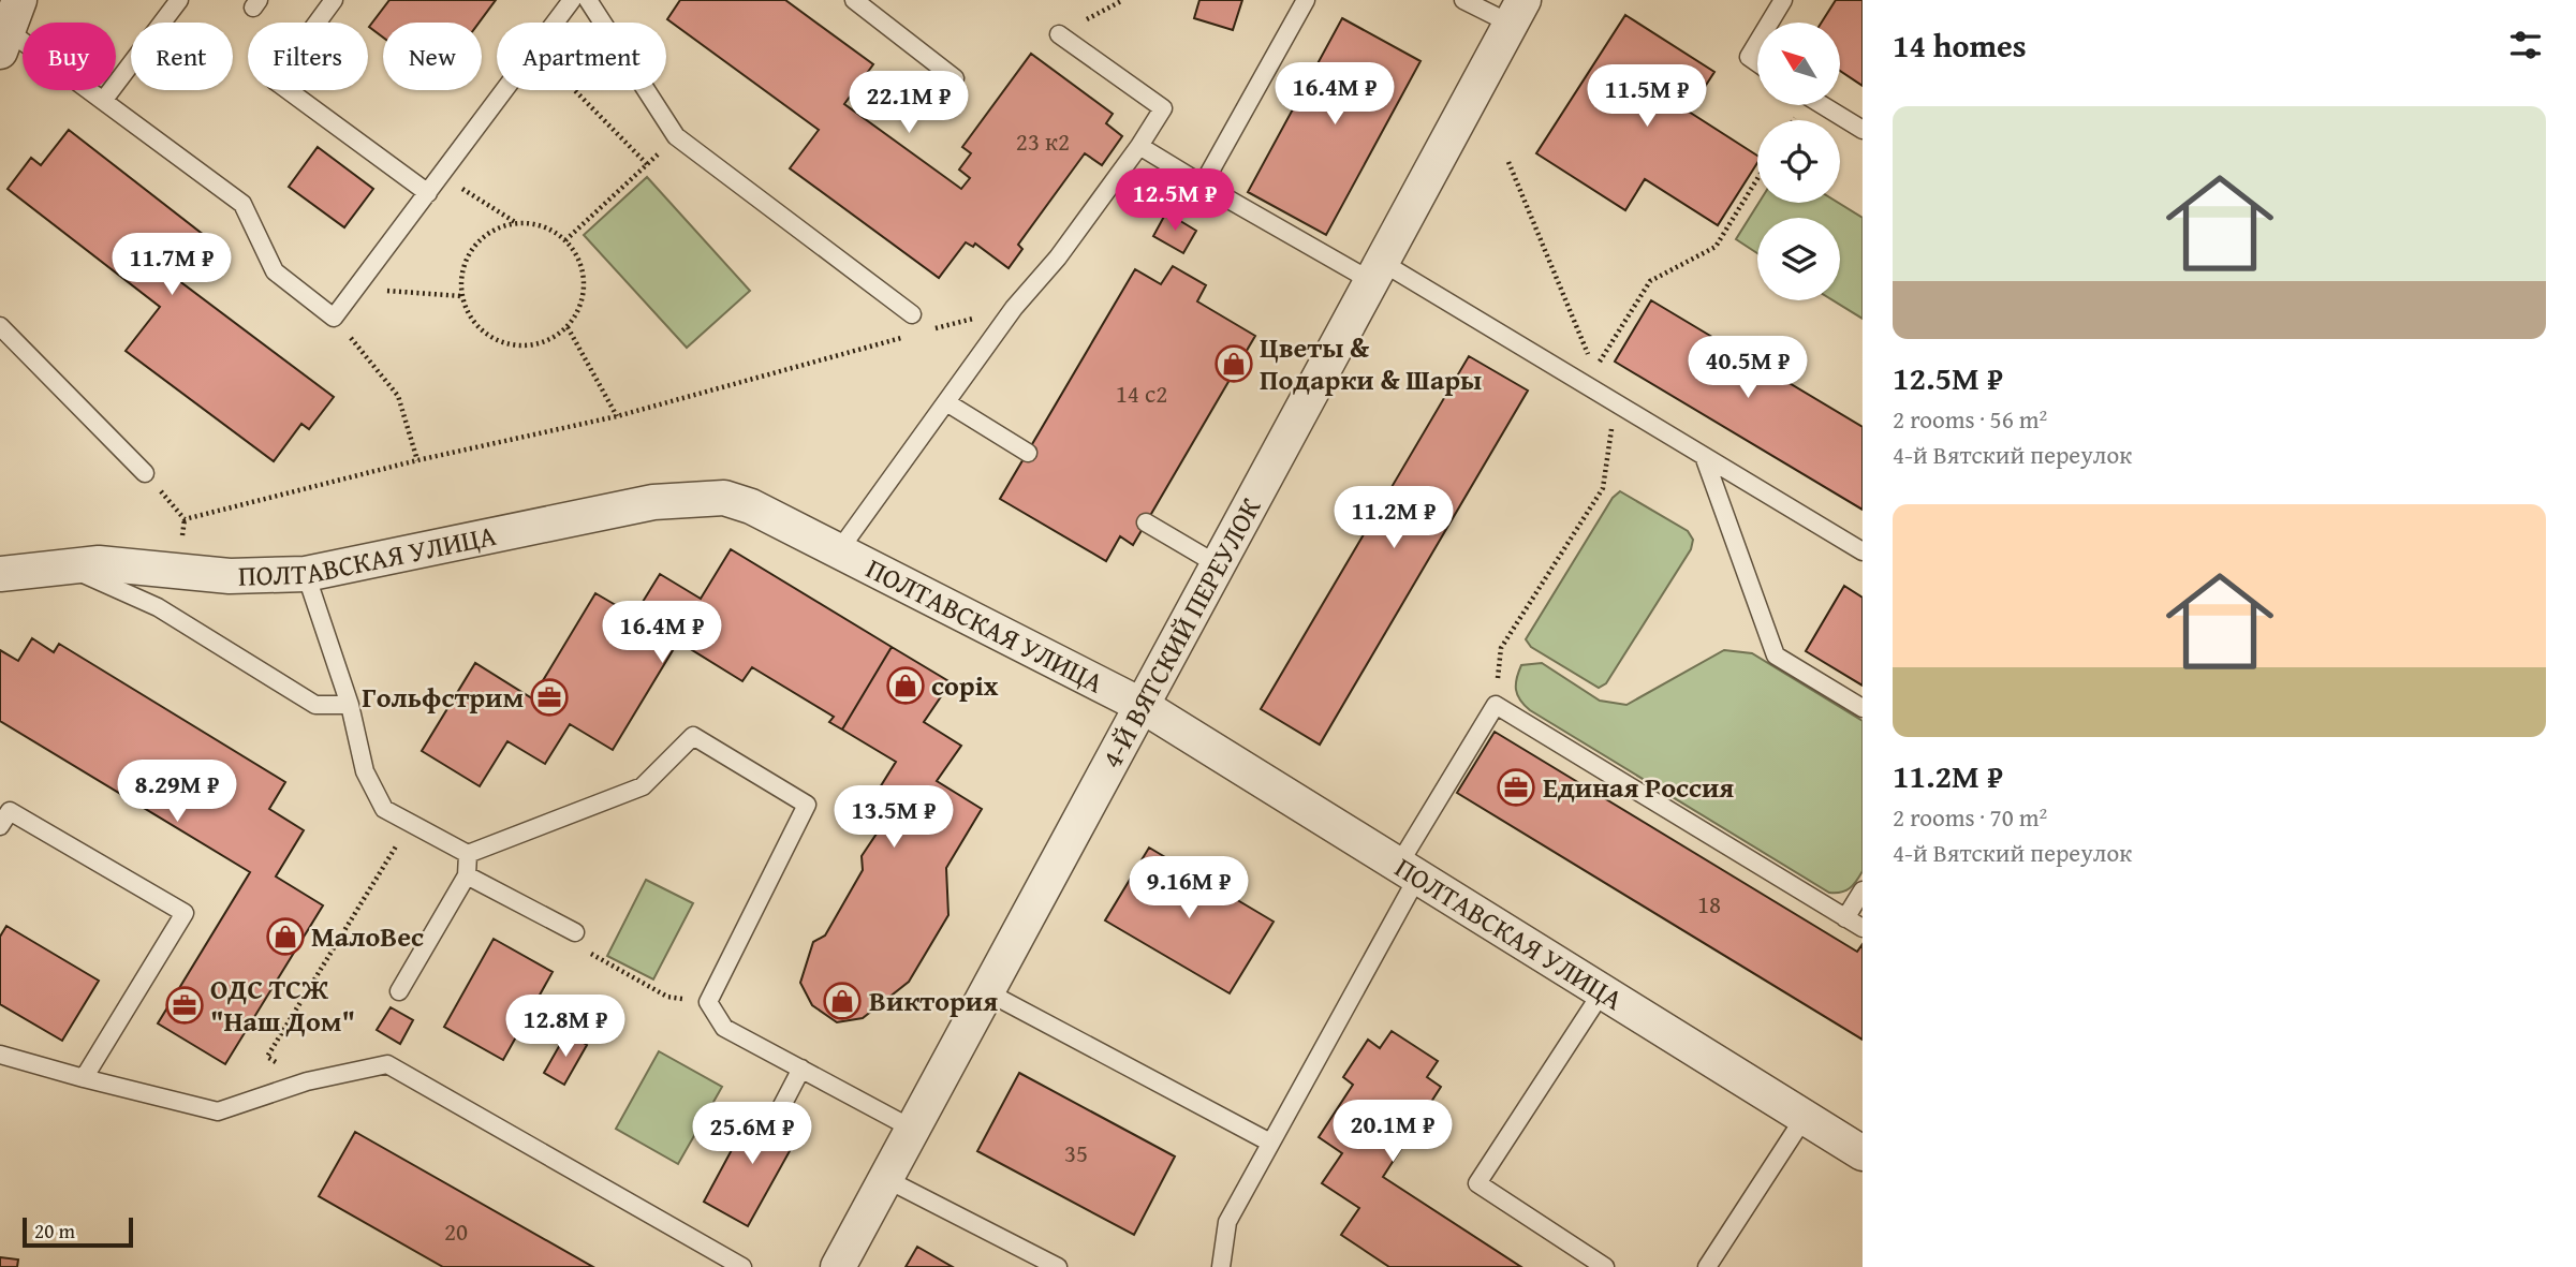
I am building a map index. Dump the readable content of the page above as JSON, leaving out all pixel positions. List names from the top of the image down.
{
  "streets": {
    "street": ["ПОЛТАВСКАЯ УЛИЦА", "4-Й ВЯТСКИЙ ПЕРЕУЛОК"]
  },
  "crossings": [
    ["ПОЛТАВСКАЯ УЛИЦА", "4-Й ВЯТСКИЙ ПЕРЕУЛОК"]
  ],
  "places": {
    "shop": [
      "Цветы & Подарки & Шары",
      "copix",
      "МалоВес",
      "Виктория"
    ],
    "office": ["Гольфстрим", "Единая Россия", "ОДС ТСЖ \"Наш Дом\""]
  },
  "house_numbers": [
    "23 к2",
    "14 с2",
    "18",
    "35",
    "20"
  ],
  "scale_bar": "20 m",
  "north": "top left",
  "page": {
    "heading": "14 homes",
    "chip": [
      "Buy",
      "Rent",
      "Filters",
      "New",
      "Apartment"
    ],
    "price": [
      "16.4M ₽",
      "11.5M ₽",
      "22.1M ₽",
      "12.5M ₽",
      "11.7M ₽",
      "40.5M ₽",
      "11.2M ₽",
      "16.4M ₽",
      "8.29M ₽",
      "13.5M ₽",
      "9.16M ₽",
      "12.8M ₽",
      "20.1M ₽",
      "25.6M ₽"
    ],
    "list": [
      {
        "name": "12.5M ₽",
        "note": "2 rooms · 56 m² · 4-й Вятский переулок"
      },
      {
        "name": "11.2M ₽",
        "note": "2 rooms · 70 m² · 4-й Вятский переулок"
      }
    ],
    "scale": "20 m"
  }
}
